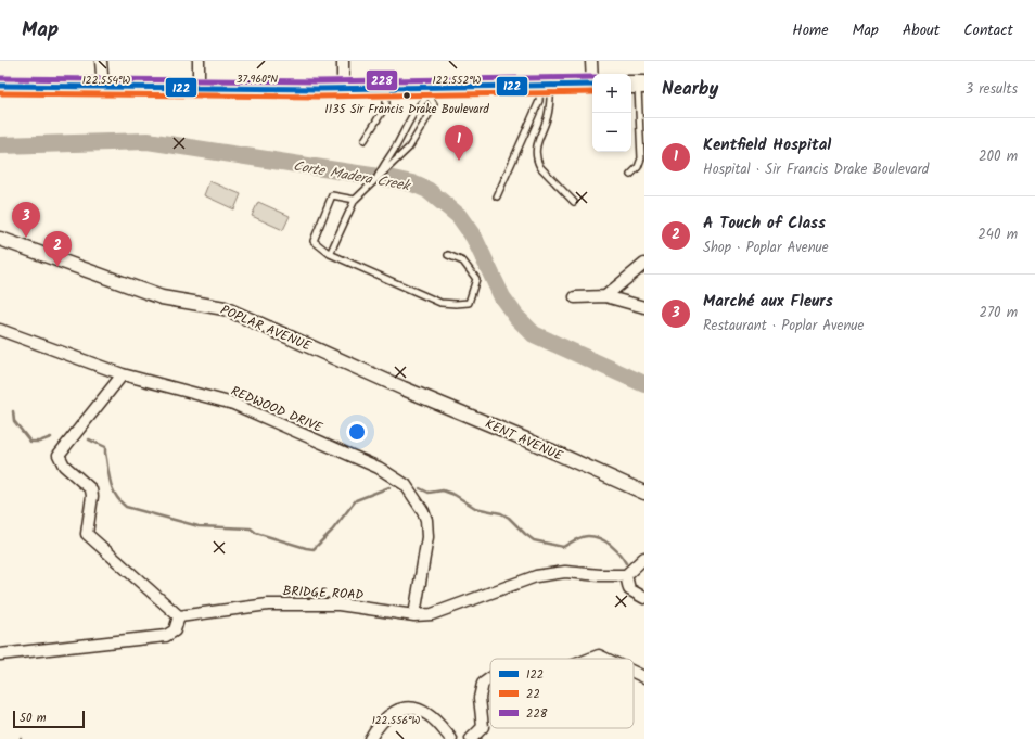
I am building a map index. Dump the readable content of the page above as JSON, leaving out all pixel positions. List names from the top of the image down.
{
  "streets": {
    "street": [
      "POPLAR AVENUE",
      "REDWOOD DRIVE",
      "KENT AVENUE",
      "BRIDGE ROAD"
    ]
  },
  "crossings": [
    ["POPLAR AVENUE", "KENT AVENUE"],
    ["REDWOOD DRIVE", "BRIDGE ROAD"]
  ],
  "water": ["Corte Madera Creek"],
  "places": ["1135 Sir Francis Drake Boulevard"],
  "lines": ["transit line 228", "transit line 122", "transit line 22"],
  "legend": ["122", "22", "228"],
  "scale_bar": "50 m",
  "page": {
    "header": "Map",
    "nav": [
      "Home",
      "Map",
      "About",
      "Contact"
    ],
    "heading": ["Nearby", "3 results"],
    "map_buttons": ["+", "−"],
    "list": [
      {
        "mark": "1",
        "name": "Kentfield Hospital",
        "note": "Hospital · Sir Francis Drake Boulevard",
        "value": "200 m"
      },
      {
        "mark": "2",
        "name": "A Touch of Class",
        "note": "Shop · Poplar Avenue",
        "value": "240 m"
      },
      {
        "mark": "3",
        "name": "Marché aux Fleurs",
        "note": "Restaurant · Poplar Avenue",
        "value": "270 m"
      }
    ],
    "pins": ["1", "3", "2"],
    "scale": "50 m"
  },
  "coordinates": [
    "37.960°N",
    "122.554°W",
    "122.552°W",
    "122.556°W"
  ]
}
